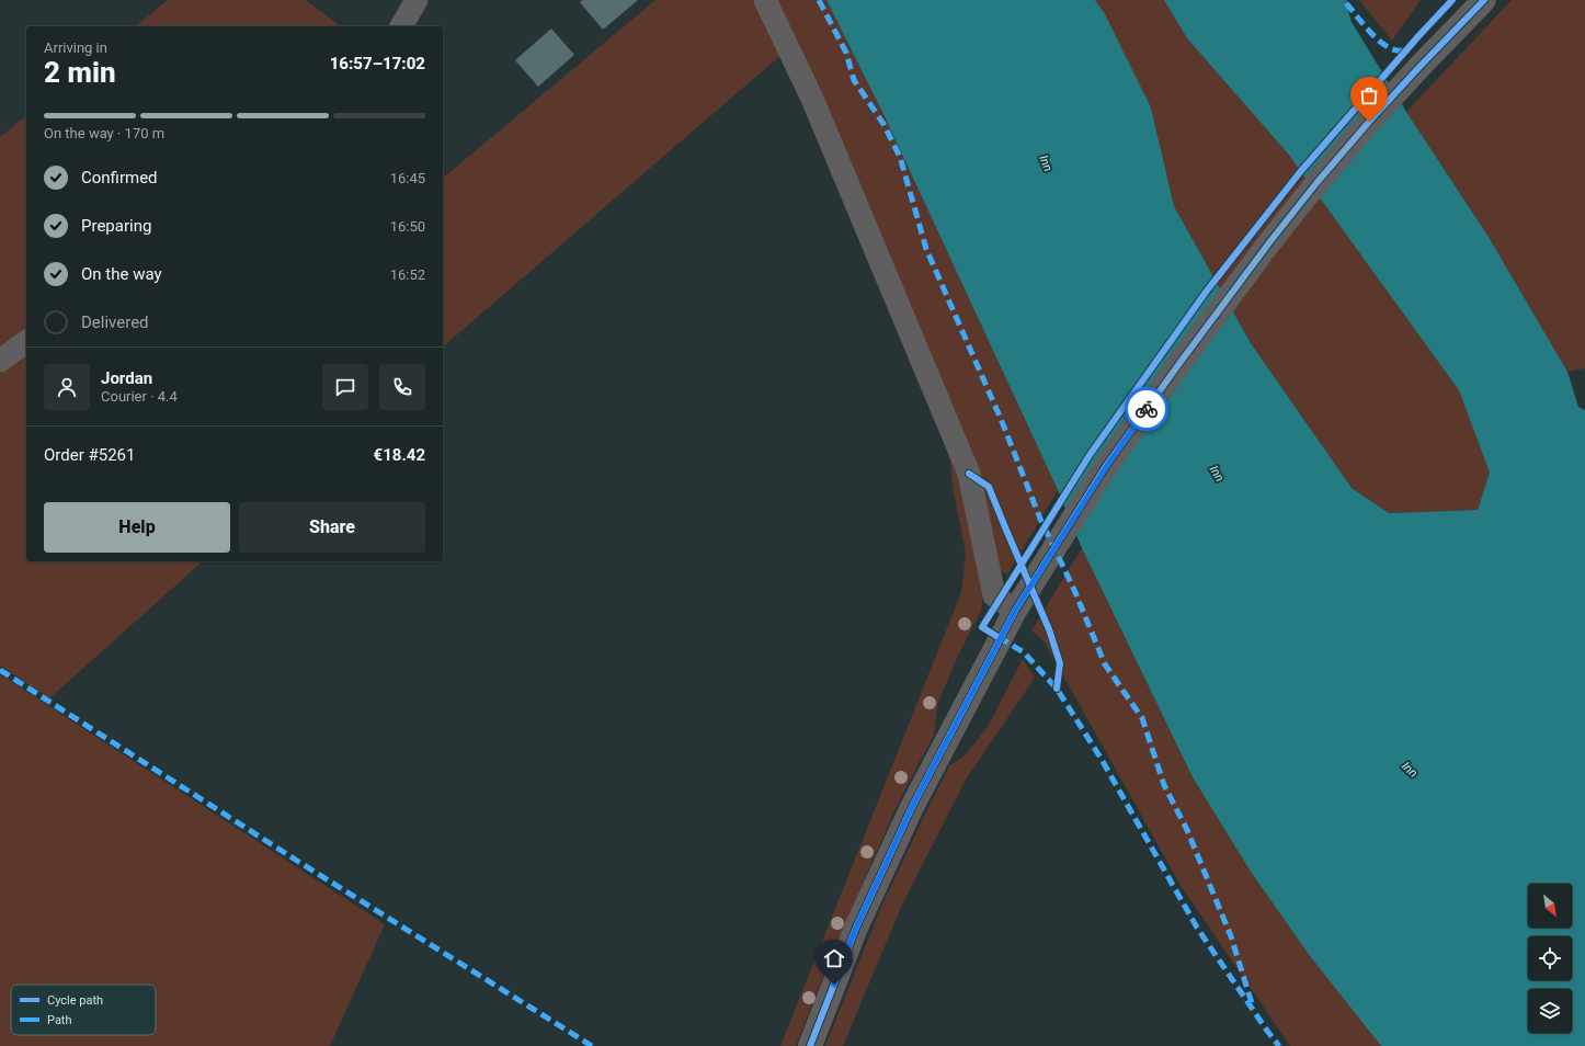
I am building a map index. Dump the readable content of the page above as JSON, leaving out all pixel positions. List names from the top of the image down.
{
  "water": ["Inn"],
  "legend": ["Cycle path", "Path"],
  "north": "bottom right",
  "page": {
    "heading": ["2 min", "Arriving in", "16:57–17:02"],
    "panel": [
      "Jordan",
      "Courier · 4.4",
      "Order #5261",
      "€18.42"
    ],
    "bar": "On the way · 170 m",
    "list": [
      ["Confirmed", "16:45"],
      ["Preparing", "16:50"],
      ["On the way", "16:52"],
      "Delivered"
    ],
    "buttons": ["Help", "Share"]
  }
}
